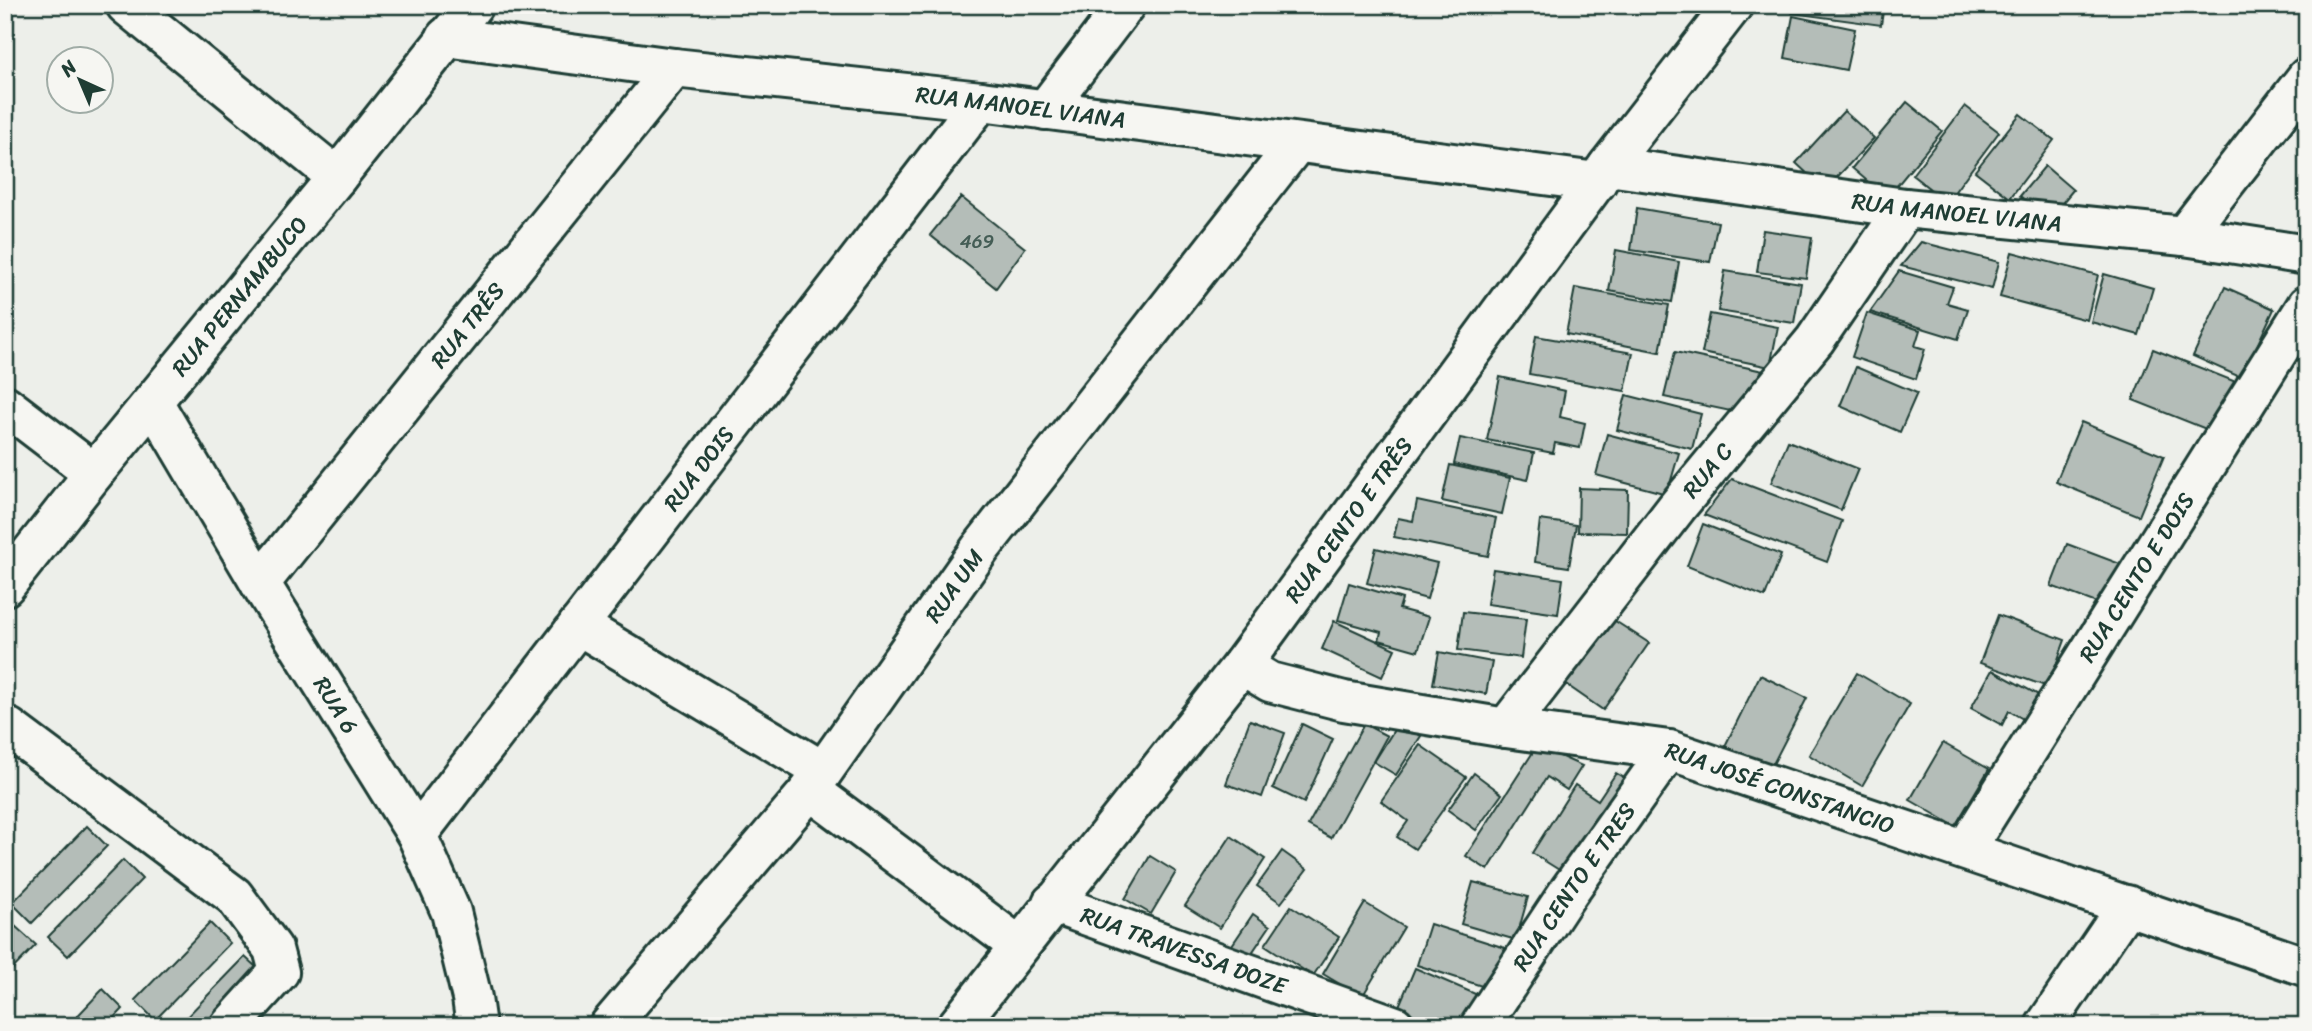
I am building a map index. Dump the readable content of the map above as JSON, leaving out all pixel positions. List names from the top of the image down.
{
  "streets": {
    "street": [
      "RUA MANOEL VIANA",
      "RUA PERNAMBUCO",
      "RUA TRÊS",
      "RUA DOIS",
      "RUA C",
      "RUA CENTO E TRÊS",
      "RUA CENTO E DOIS",
      "RUA UM",
      "RUA 6",
      "RUA JOSÉ CONSTANCIO",
      "RUA CENTO E TRES",
      "RUA TRAVESSA DOZE"
    ]
  },
  "crossings": [
    ["RUA MANOEL VIANA", "RUA PERNAMBUCO"],
    ["RUA MANOEL VIANA", "RUA TRÊS"],
    ["RUA MANOEL VIANA", "RUA DOIS"],
    ["RUA MANOEL VIANA", "RUA C"],
    ["RUA MANOEL VIANA", "RUA CENTO E TRÊS"],
    ["RUA MANOEL VIANA", "RUA UM"],
    ["RUA PERNAMBUCO", "RUA 6"],
    ["RUA TRÊS", "RUA 6"],
    ["RUA DOIS", "RUA 6"],
    ["RUA C", "RUA JOSÉ CONSTANCIO"],
    ["RUA CENTO E TRÊS", "RUA JOSÉ CONSTANCIO"],
    ["RUA CENTO E TRÊS", "RUA TRAVESSA DOZE"],
    ["RUA CENTO E DOIS", "RUA JOSÉ CONSTANCIO"],
    ["RUA JOSÉ CONSTANCIO", "RUA CENTO E TRES"]
  ],
  "house_numbers": ["469"],
  "north": "top left"
}
